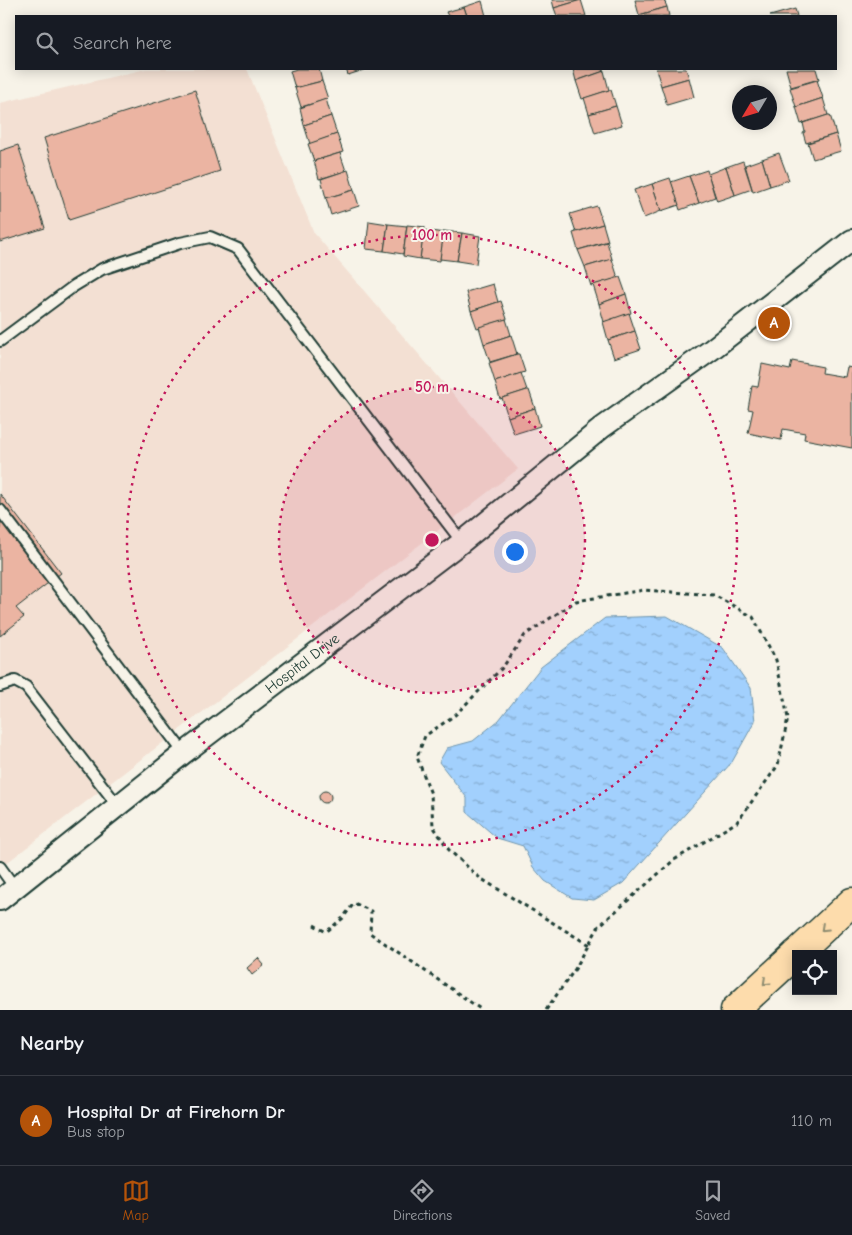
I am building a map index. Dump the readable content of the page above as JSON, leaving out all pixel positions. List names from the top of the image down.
{
  "streets": {
    "street": ["Hospital Drive"]
  },
  "north": "bottom left",
  "page": {
    "search": "Search here",
    "pins": "A",
    "heading": "Nearby",
    "list": [
      {
        "mark": "A",
        "name": "Hospital Dr at Firehorn Dr",
        "note": "Bus stop",
        "value": "110 m"
      }
    ],
    "nav": ["Map", "Directions", "Saved"]
  },
  "rings": ["100 m", "50 m"]
}
